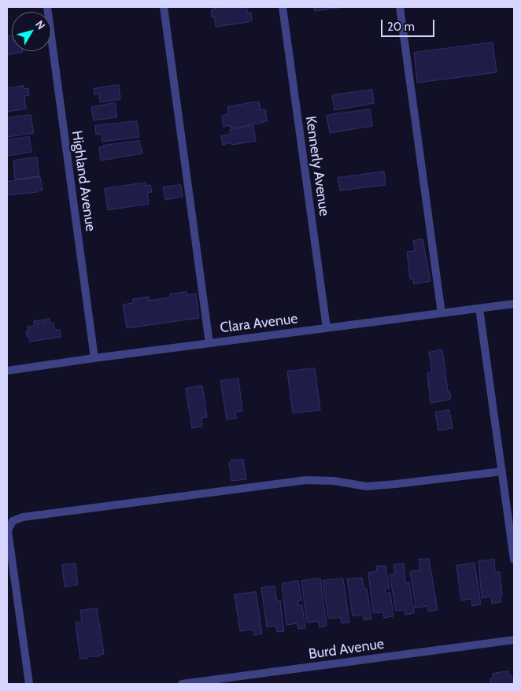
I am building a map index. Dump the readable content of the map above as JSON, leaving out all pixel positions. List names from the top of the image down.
{
  "streets": {
    "street": [
      "Kennerly Avenue",
      "Highland Avenue",
      "Clara Avenue",
      "Burd Avenue"
    ]
  },
  "crossings": [
    ["Kennerly Avenue", "Clara Avenue"],
    ["Highland Avenue", "Clara Avenue"]
  ],
  "scale_bar": "20 m",
  "north": "top right"
}
